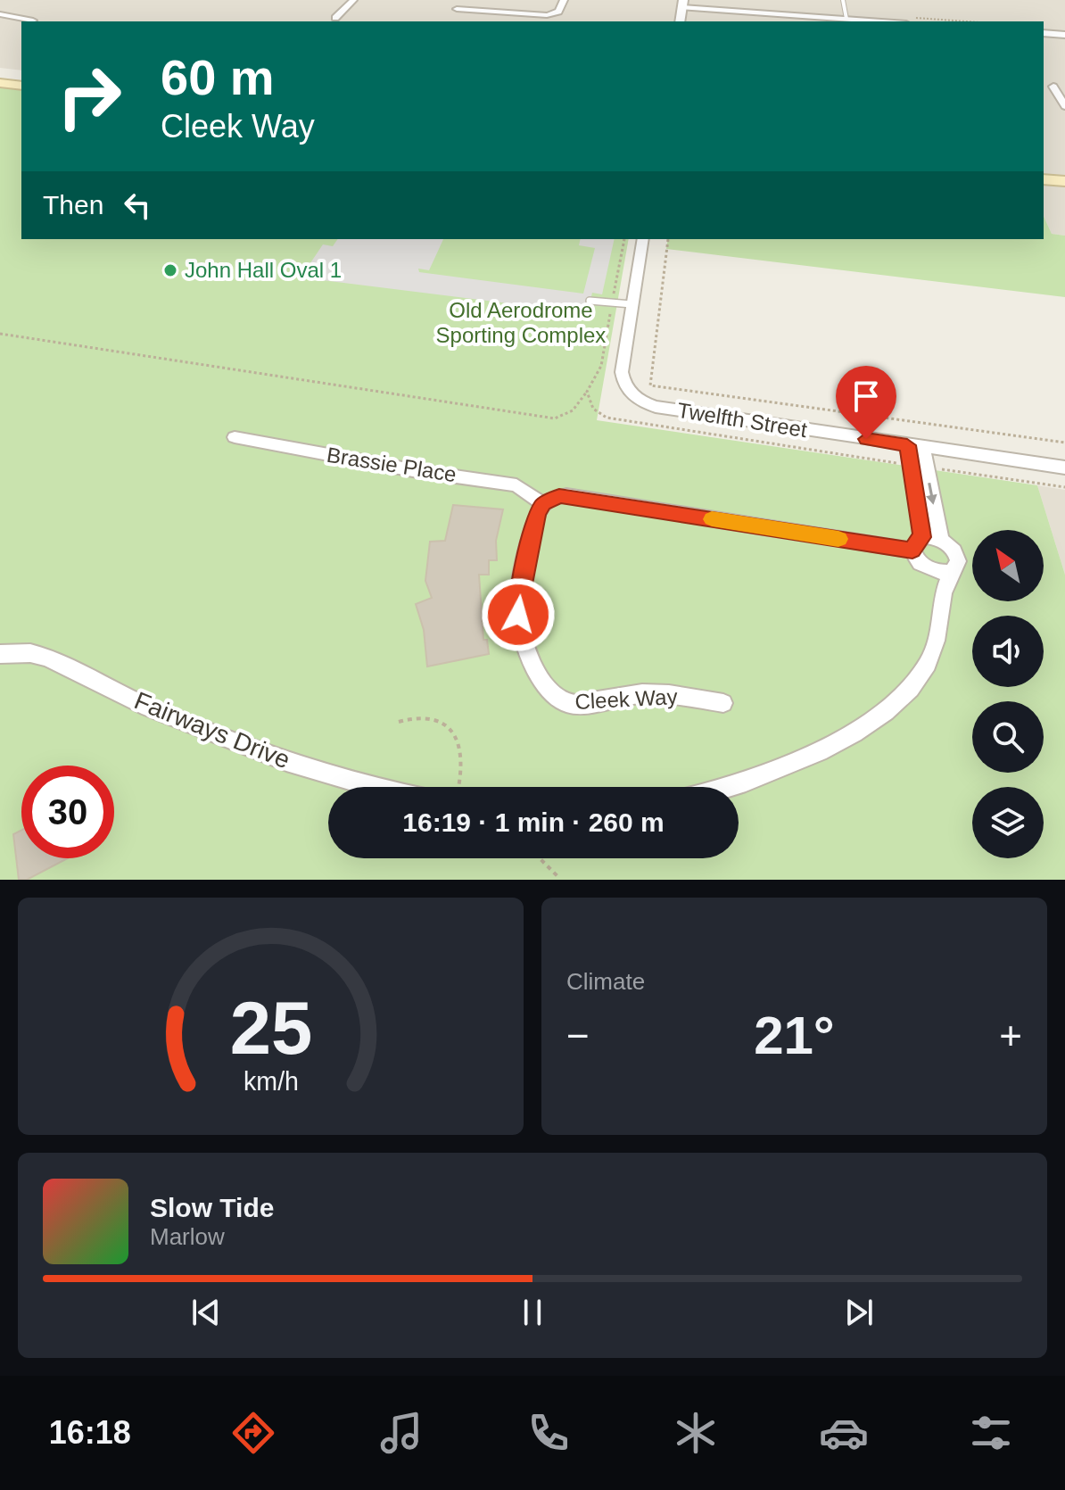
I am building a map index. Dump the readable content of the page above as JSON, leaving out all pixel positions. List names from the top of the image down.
{
  "streets": {
    "street": [
      "Twelfth Street",
      "Brassie Place",
      "Cleek Way",
      "Fairways Drive"
    ]
  },
  "crossings": [
    ["Brassie Place", "Cleek Way"]
  ],
  "parks": ["Old Aerodrome Sporting Complex"],
  "places": ["John Hall Oval 1"],
  "north": "top left",
  "page": {
    "turn": ["60 m", "Cleek Way"],
    "then": "Then",
    "limit": "30",
    "trip": "16:19 · 1 min · 260 m",
    "tile": "Climate",
    "heat": ["−", "21°", "+"],
    "song": ["Slow Tide", "Marlow"],
    "tabs": "16:18",
    "gauge": ["25", "km/h"]
  }
}
